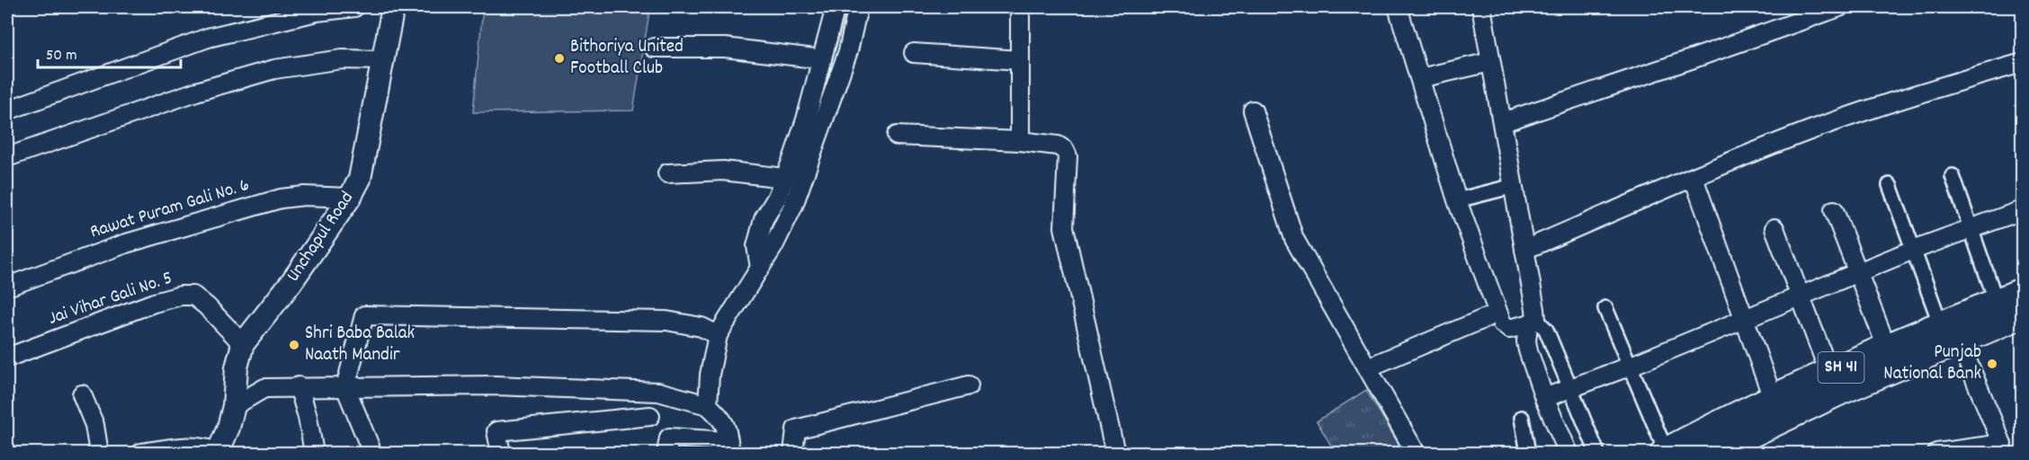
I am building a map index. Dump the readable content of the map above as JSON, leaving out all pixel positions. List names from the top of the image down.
{
  "streets": {
    "main road": ["SH 41"],
    "street": ["Rawat Puram Gali No. 6", "Unchapul Road", "Jai Vihar Gali No. 5"]
  },
  "crossings": [
    ["Rawat Puram Gali No. 6", "Unchapul Road"],
    ["Unchapul Road", "Jai Vihar Gali No. 5"]
  ],
  "places": ["Bithoriya United Football Club", "Shri Baba Balak Naath Mandir", "Punjab National Bank"],
  "scale_bar": "50 m"
}
